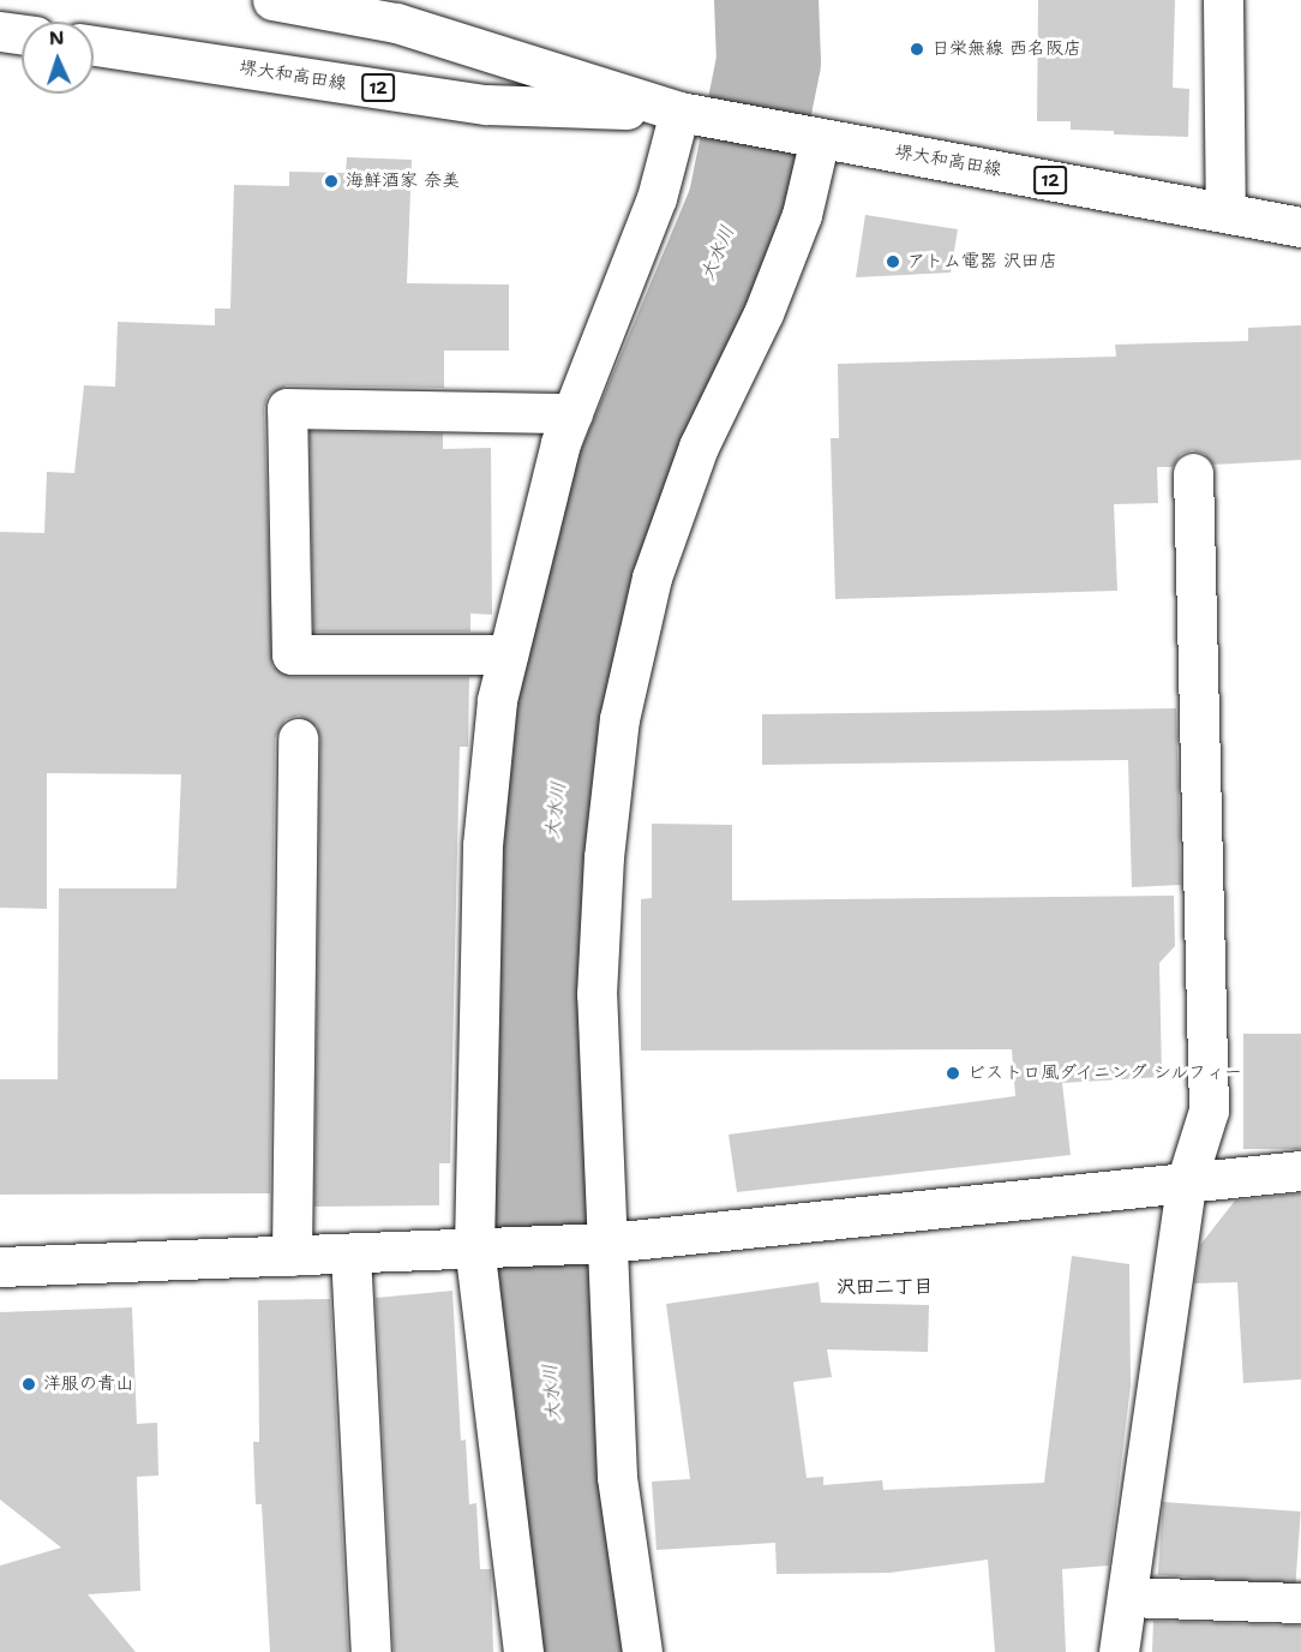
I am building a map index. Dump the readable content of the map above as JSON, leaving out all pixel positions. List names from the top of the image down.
{
  "streets": {
    "street": ["堺大和高田線", "12"]
  },
  "districts": ["沢田二丁目"],
  "water": ["大水川"],
  "places": [
    "日栄無線 西名阪店",
    "海鮮酒家 奈美",
    "アトム電器 沢田店",
    "ビストロ風ダイニング シルフィー",
    "洋服の青山"
  ],
  "north": "top"
}
